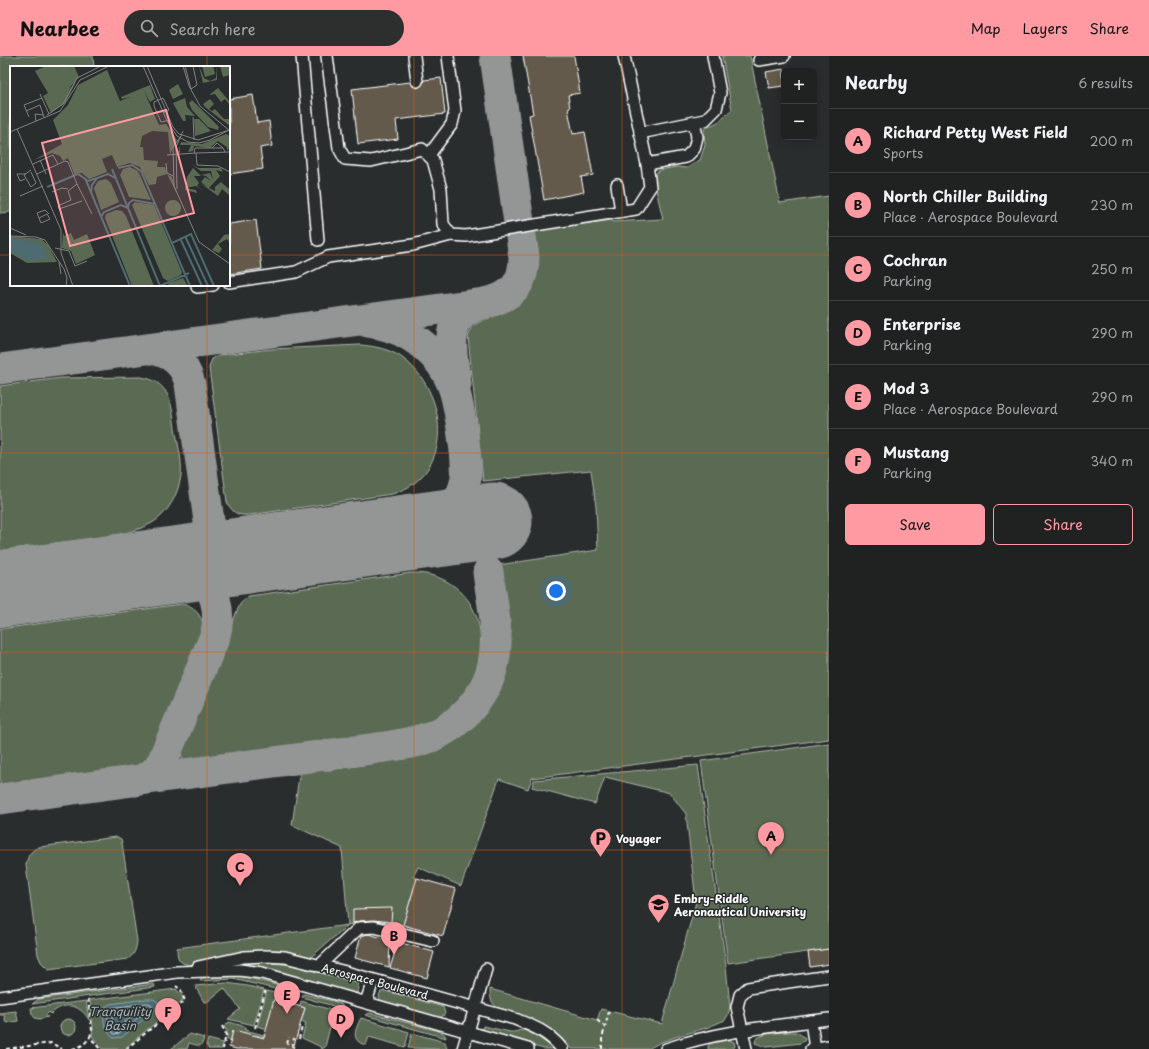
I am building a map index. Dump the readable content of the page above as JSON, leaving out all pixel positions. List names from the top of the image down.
{
  "streets": {
    "street": ["Aerospace Boulevard"]
  },
  "water": ["Tranquility Basin"],
  "places": {
    "parking": ["Voyager"],
    "school or university": ["Embry-Riddle Aeronautical University"]
  },
  "page": {
    "header": "Nearbee",
    "search": "Search here",
    "nav": ["Map", "Layers", "Share"],
    "heading": ["Nearby", "6 results"],
    "map_buttons": ["+", "−"],
    "list": [
      {
        "mark": "A",
        "name": "Richard Petty West Field",
        "note": "Sports",
        "value": "200 m"
      },
      {
        "mark": "B",
        "name": "North Chiller Building",
        "note": "Place · Aerospace Boulevard",
        "value": "230 m"
      },
      {
        "mark": "C",
        "name": "Cochran",
        "note": "Parking",
        "value": "250 m"
      },
      {
        "mark": "D",
        "name": "Enterprise",
        "note": "Parking",
        "value": "290 m"
      },
      {
        "mark": "E",
        "name": "Mod 3",
        "note": "Place · Aerospace Boulevard",
        "value": "290 m"
      },
      {
        "mark": "F",
        "name": "Mustang",
        "note": "Parking",
        "value": "340 m"
      }
    ],
    "buttons": ["Save", "Share"],
    "pins": [
      "A",
      "C",
      "B",
      "E",
      "F",
      "D"
    ]
  }
}
